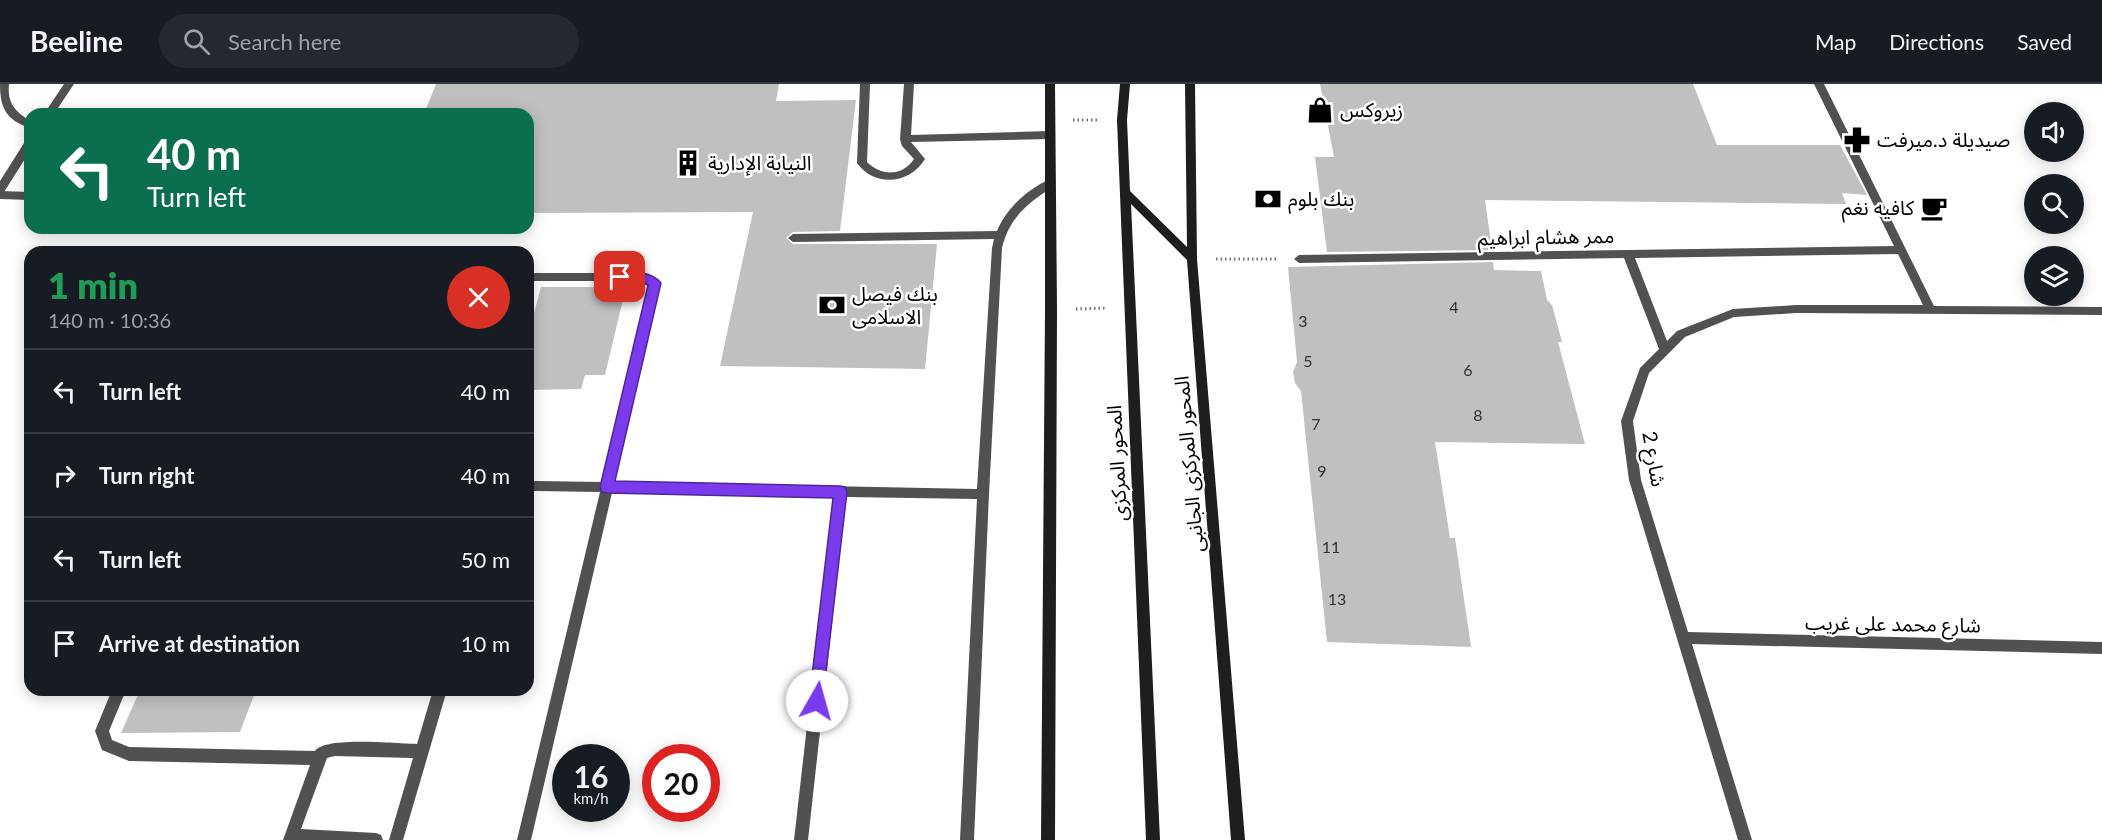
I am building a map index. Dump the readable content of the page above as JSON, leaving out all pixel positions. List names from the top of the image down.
{
  "streets": {
    "main road": ["المحور المركزى", "المحور المركزى الجانبى"],
    "street": ["ممر هشام ابراهيم", "شارع 2", "شارع محمد على غريب"]
  },
  "crossings": [
    ["شارع 2", "شارع محمد على غريب"]
  ],
  "places": {
    "shop": ["زيروكس"],
    "pharmacy": ["صيديلة د.ميرفت"],
    "building": ["النيابة الإدارية"],
    "bank": ["بنك بلوم", "بنك فيصل الاسلامى"],
    "cafe": ["كافيه نغم"]
  },
  "house_numbers": [
    "4",
    "3",
    "5",
    "6",
    "8",
    "7",
    "9",
    "11",
    "13"
  ],
  "page": {
    "header": "Beeline",
    "search": "Search here",
    "nav": ["Map", "Directions", "Saved"],
    "turn": ["40 m", "Turn left"],
    "heading": ["1 min", "140 m · 10:36"],
    "list": [
      {
        "name": "Turn left",
        "value": "40 m"
      },
      {
        "name": "Turn right",
        "value": "40 m"
      },
      {
        "name": "Turn left",
        "value": "50 m"
      },
      {
        "name": "Arrive at destination",
        "value": "10 m"
      }
    ],
    "speed": "16 km/h",
    "limit": "20"
  }
}
